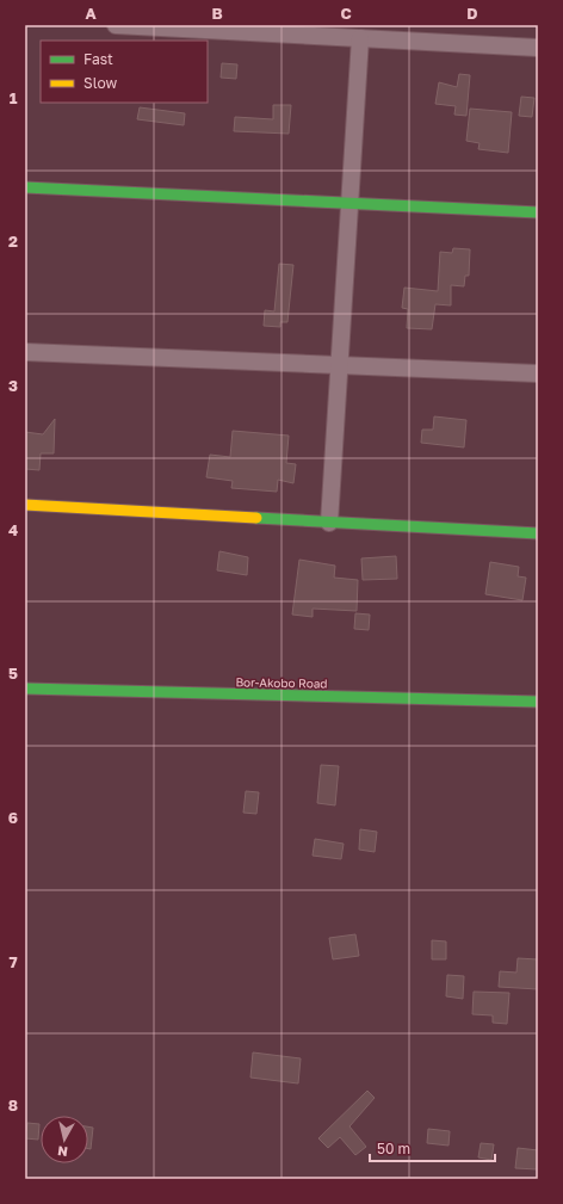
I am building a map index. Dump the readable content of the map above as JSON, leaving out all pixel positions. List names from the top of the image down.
{
  "streets": {
    "street": ["Bor-Akobo Road"]
  },
  "legend": ["Fast", "Slow"],
  "scale_bar": "50 m",
  "north": "bottom",
  "grid": {
    "columns": [
      "A",
      "B",
      "C",
      "D"
    ],
    "rows": [
      "1",
      "2",
      "3",
      "4",
      "5",
      "6",
      "7",
      "8"
    ]
  }
}
